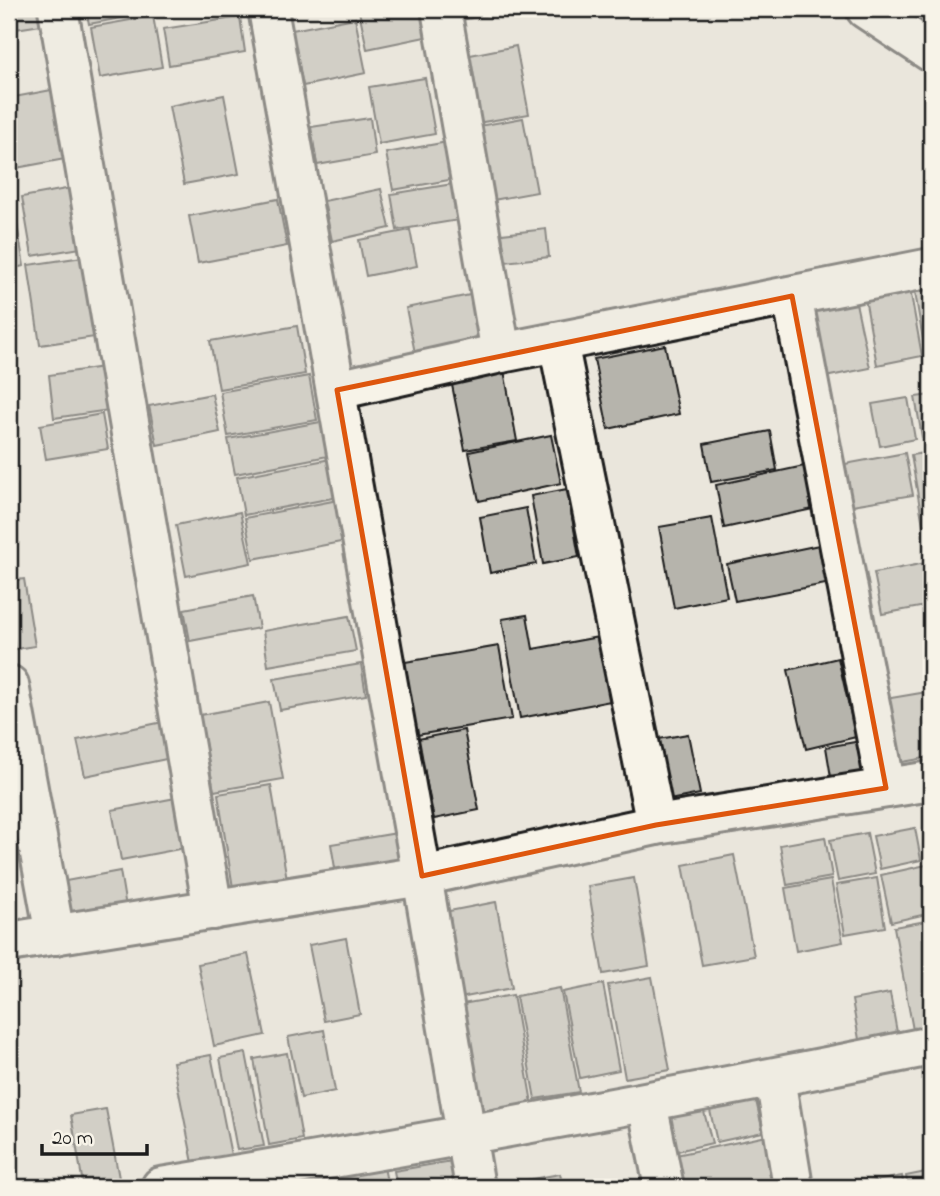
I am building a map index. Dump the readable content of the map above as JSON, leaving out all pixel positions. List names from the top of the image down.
{
  "scale_bar": "20 m"
}
